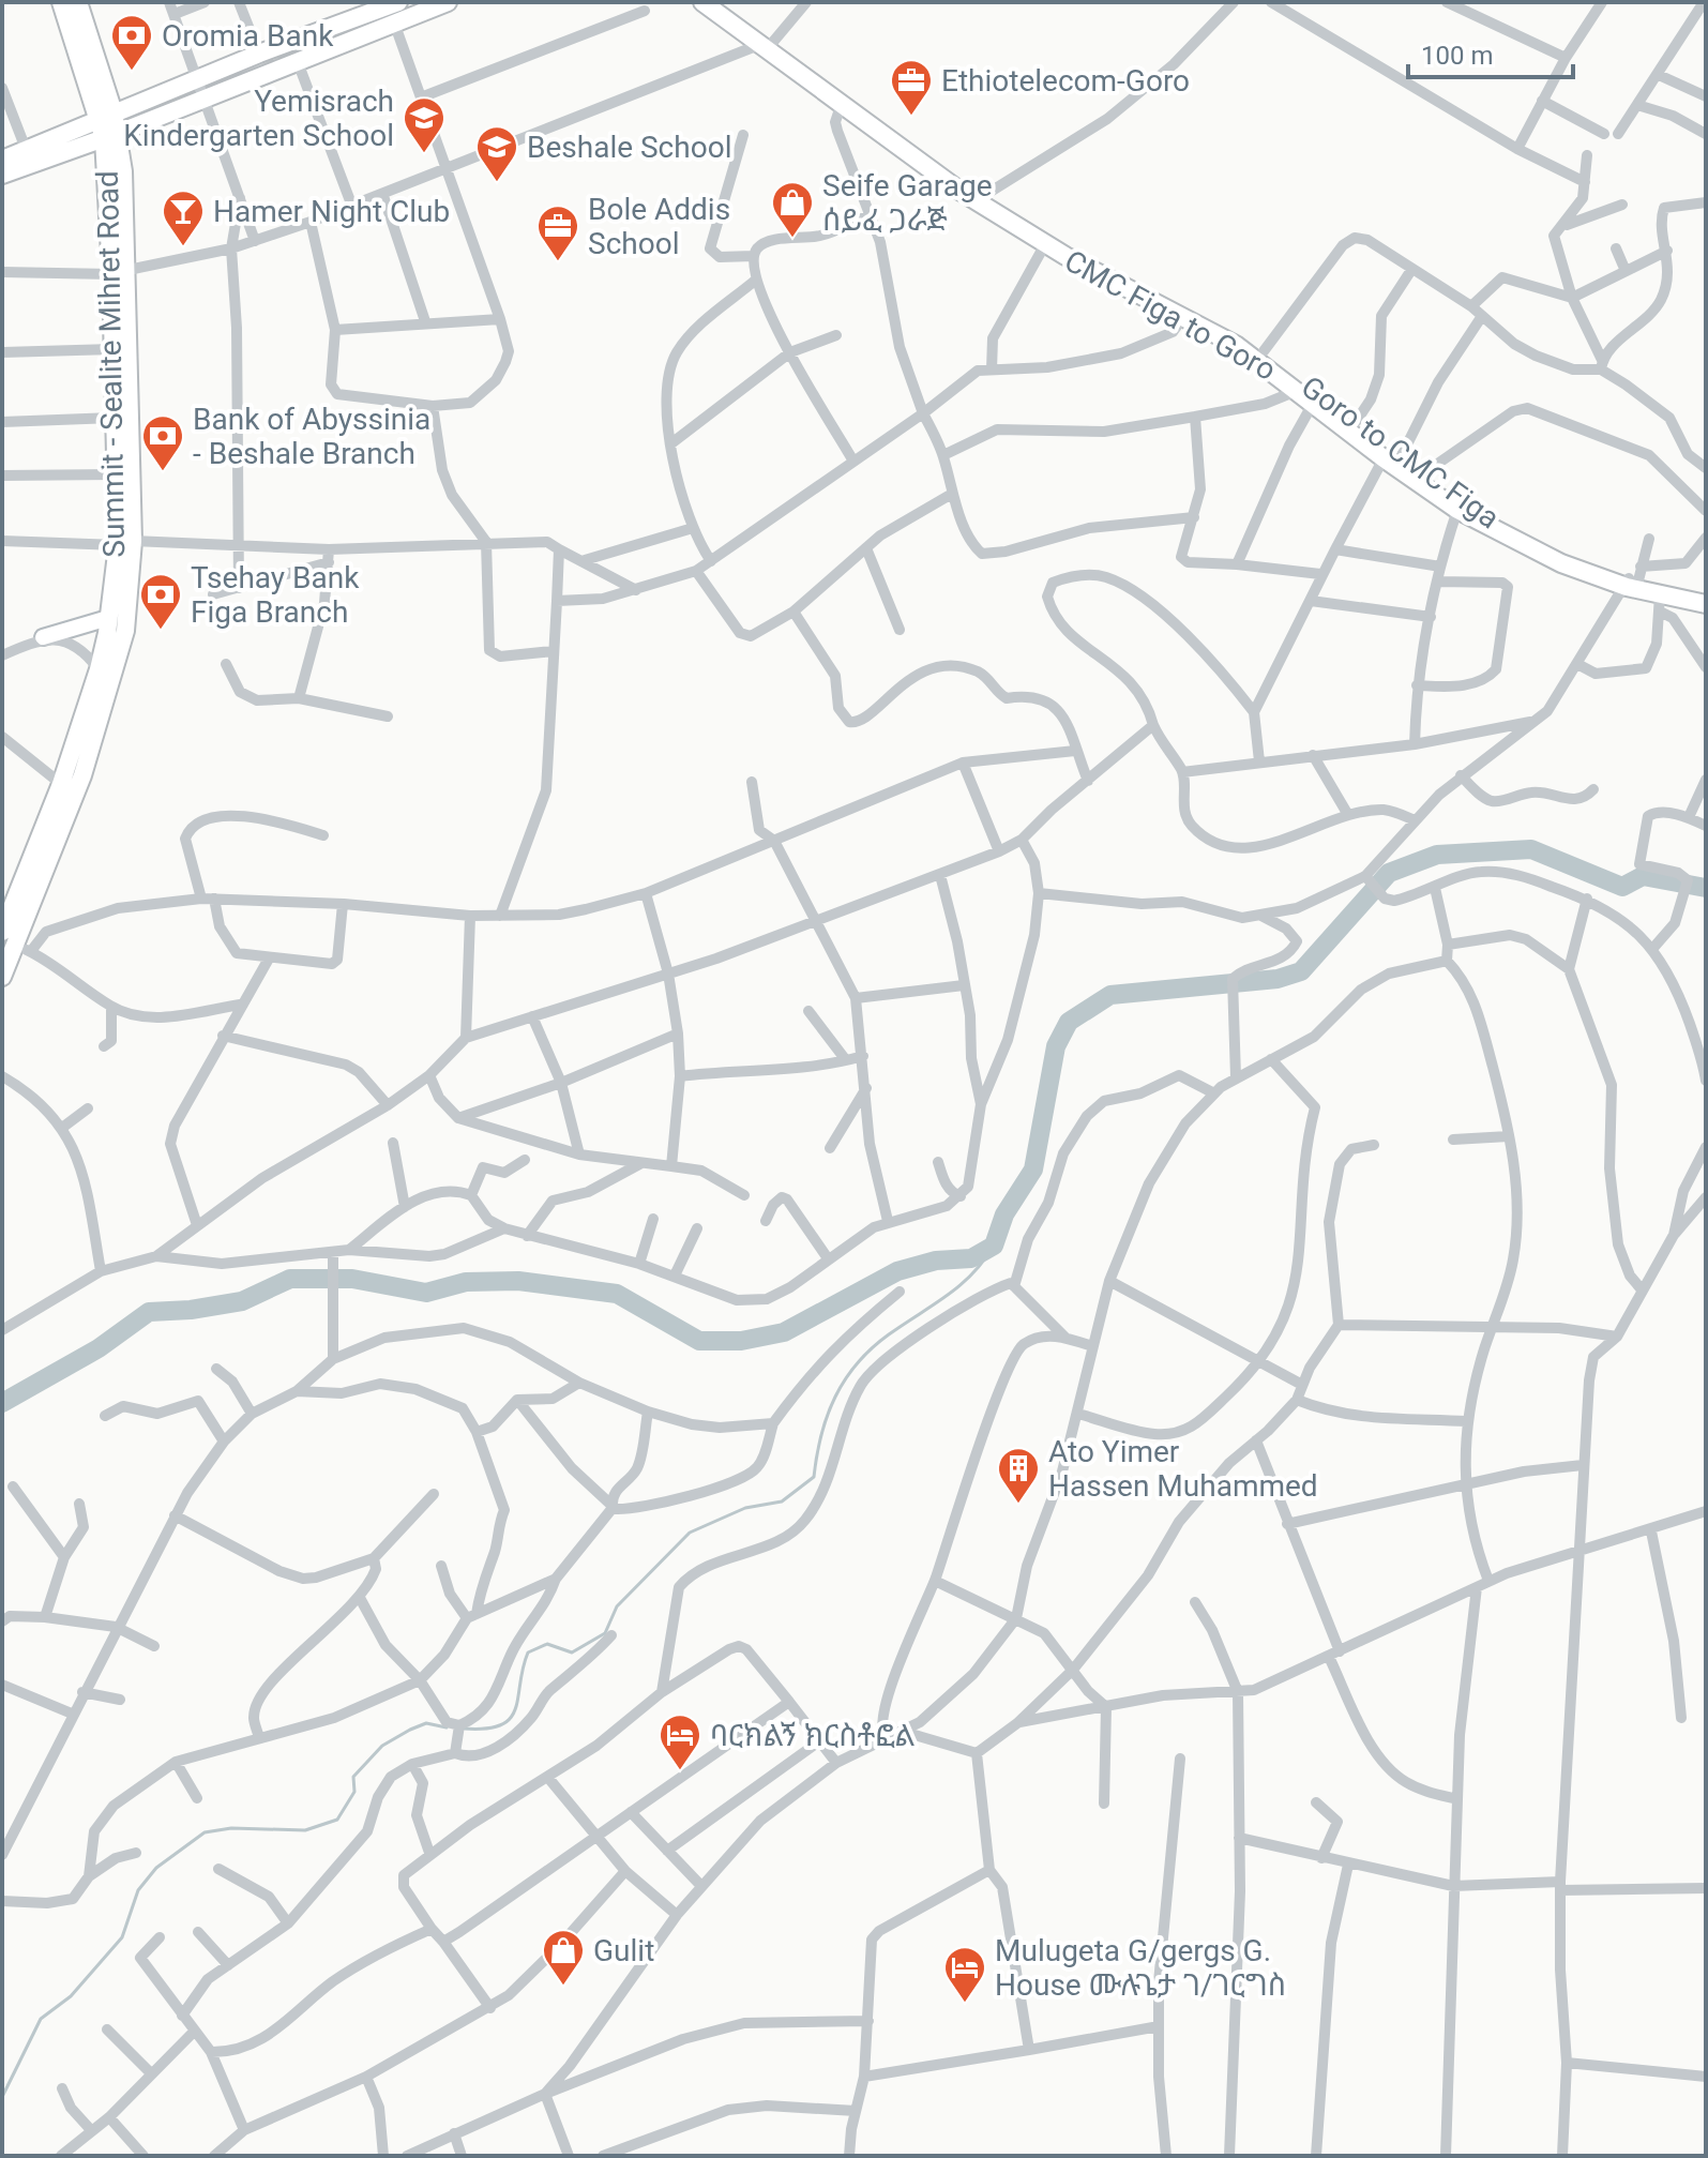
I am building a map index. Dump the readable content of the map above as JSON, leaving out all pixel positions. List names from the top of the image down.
{
  "streets": {
    "main road": ["CMC Figa to Goro", "Summit - Sealite Mihret Road", "Goro to CMC Figa"]
  },
  "crossings": [
    ["CMC Figa to Goro", "Goro to CMC Figa"]
  ],
  "places": {
    "bank": ["Oromia Bank", "Bank of Abyssinia - Beshale Branch", "Tsehay Bank Figa Branch"],
    "office": ["Ethiotelecom-Goro", "Bole Addis School"],
    "school or university": ["Yemisrach Kindergarten School", "Beshale School"],
    "shop": ["Seife Garage ሰይፈ ጋራጅ", "Gulit"],
    "bar": ["Hamer Night Club"],
    "building": ["Ato Yimer Hassen Muhammed"],
    "hotel": ["ባርክልኝ ክርስቶፎል", "Mulugeta G/gergs G. House ሙሉጌታ ገ/ገርግስ"]
  },
  "scale_bar": "100 m"
}
